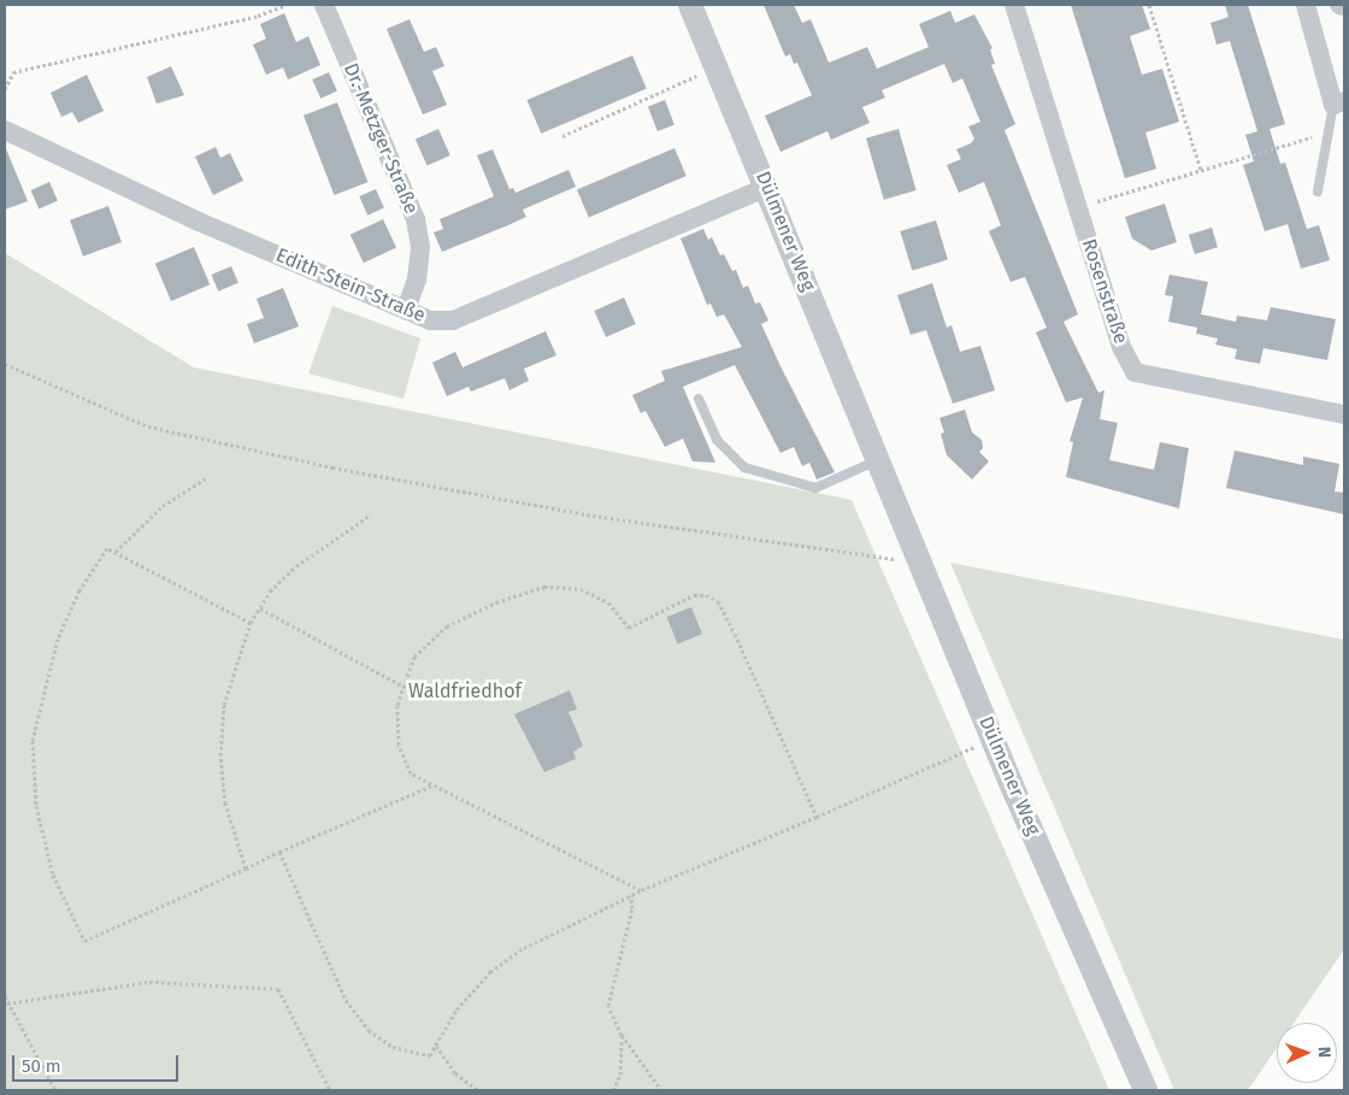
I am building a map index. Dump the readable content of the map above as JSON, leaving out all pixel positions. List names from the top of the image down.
{
  "streets": {
    "street": [
      "Dr.-Metzger-Straße",
      "Dülmener Weg",
      "Edith-Stein-Straße",
      "Rosenstraße"
    ]
  },
  "crossings": [
    ["Dr.-Metzger-Straße", "Edith-Stein-Straße"],
    ["Dülmener Weg", "Edith-Stein-Straße"]
  ],
  "parks": ["Waldfriedhof"],
  "scale_bar": "50 m",
  "north": "right"
}
